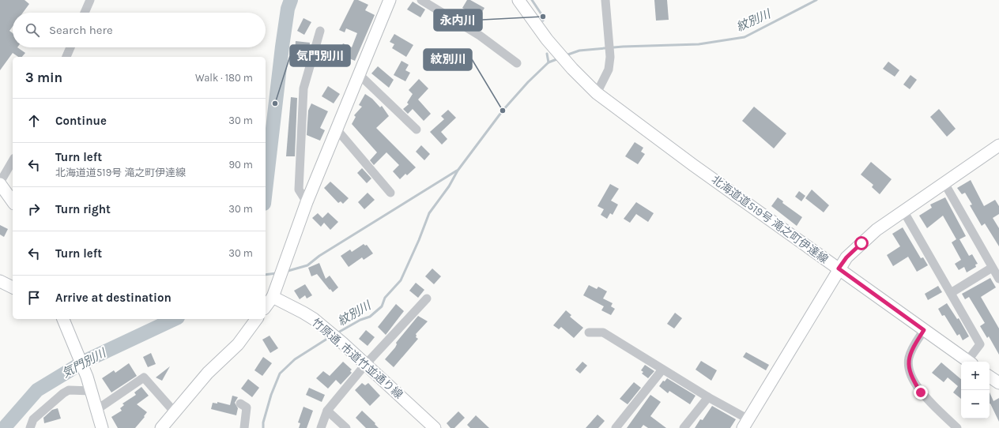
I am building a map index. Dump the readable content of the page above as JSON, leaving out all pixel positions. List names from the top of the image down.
{
  "streets": {
    "street": ["北海道道519号 滝之町伊達線", "竹原通, 市道竹並通り線"]
  },
  "water": ["紋別川", "気門別川"],
  "places": ["永内川", "気門別川", "紋別川"],
  "page": {
    "search": "Search here",
    "heading": ["3 min", "Walk · 180 m"],
    "list": [
      ["Continue", "30 m"],
      ["Turn left", "北海道道519号 滝之町伊達線", "90 m"],
      ["Turn right", "30 m"],
      ["Turn left", "30 m"],
      "Arrive at destination"
    ],
    "map_buttons": ["+", "−"]
  }
}
